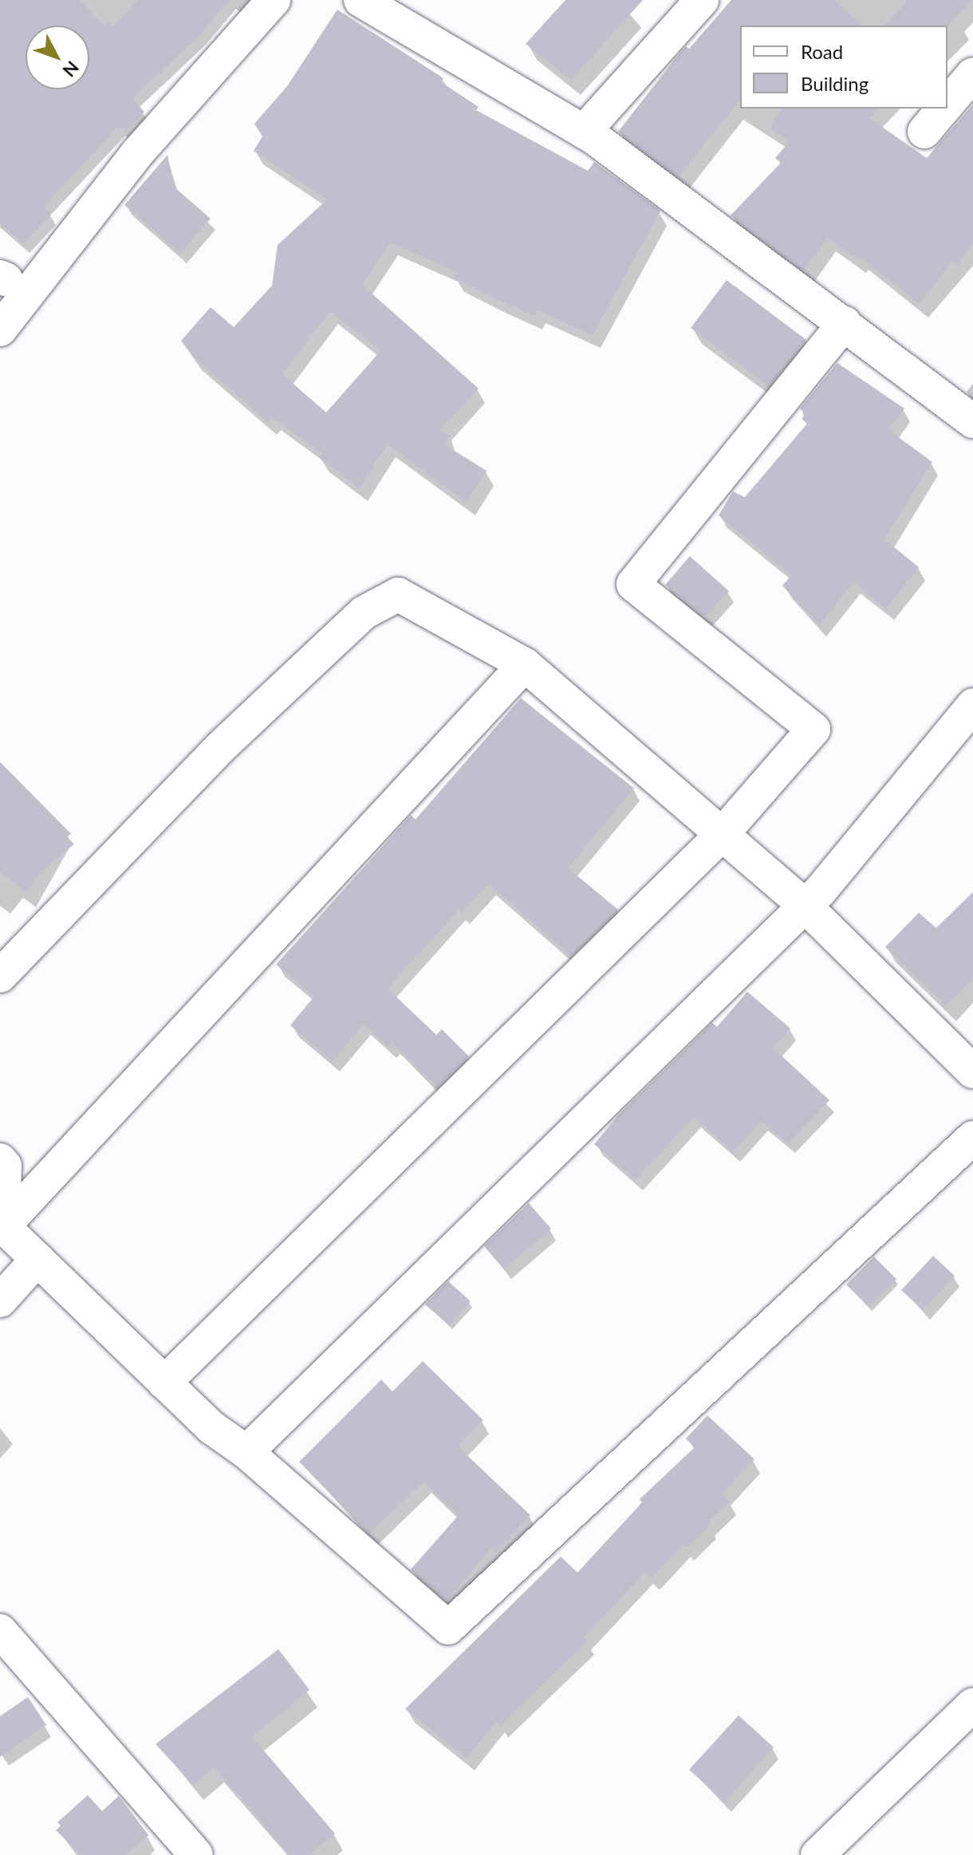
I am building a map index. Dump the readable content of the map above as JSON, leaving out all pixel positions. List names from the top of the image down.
{
  "legend": ["Road", "Building"],
  "north": "bottom right"
}
